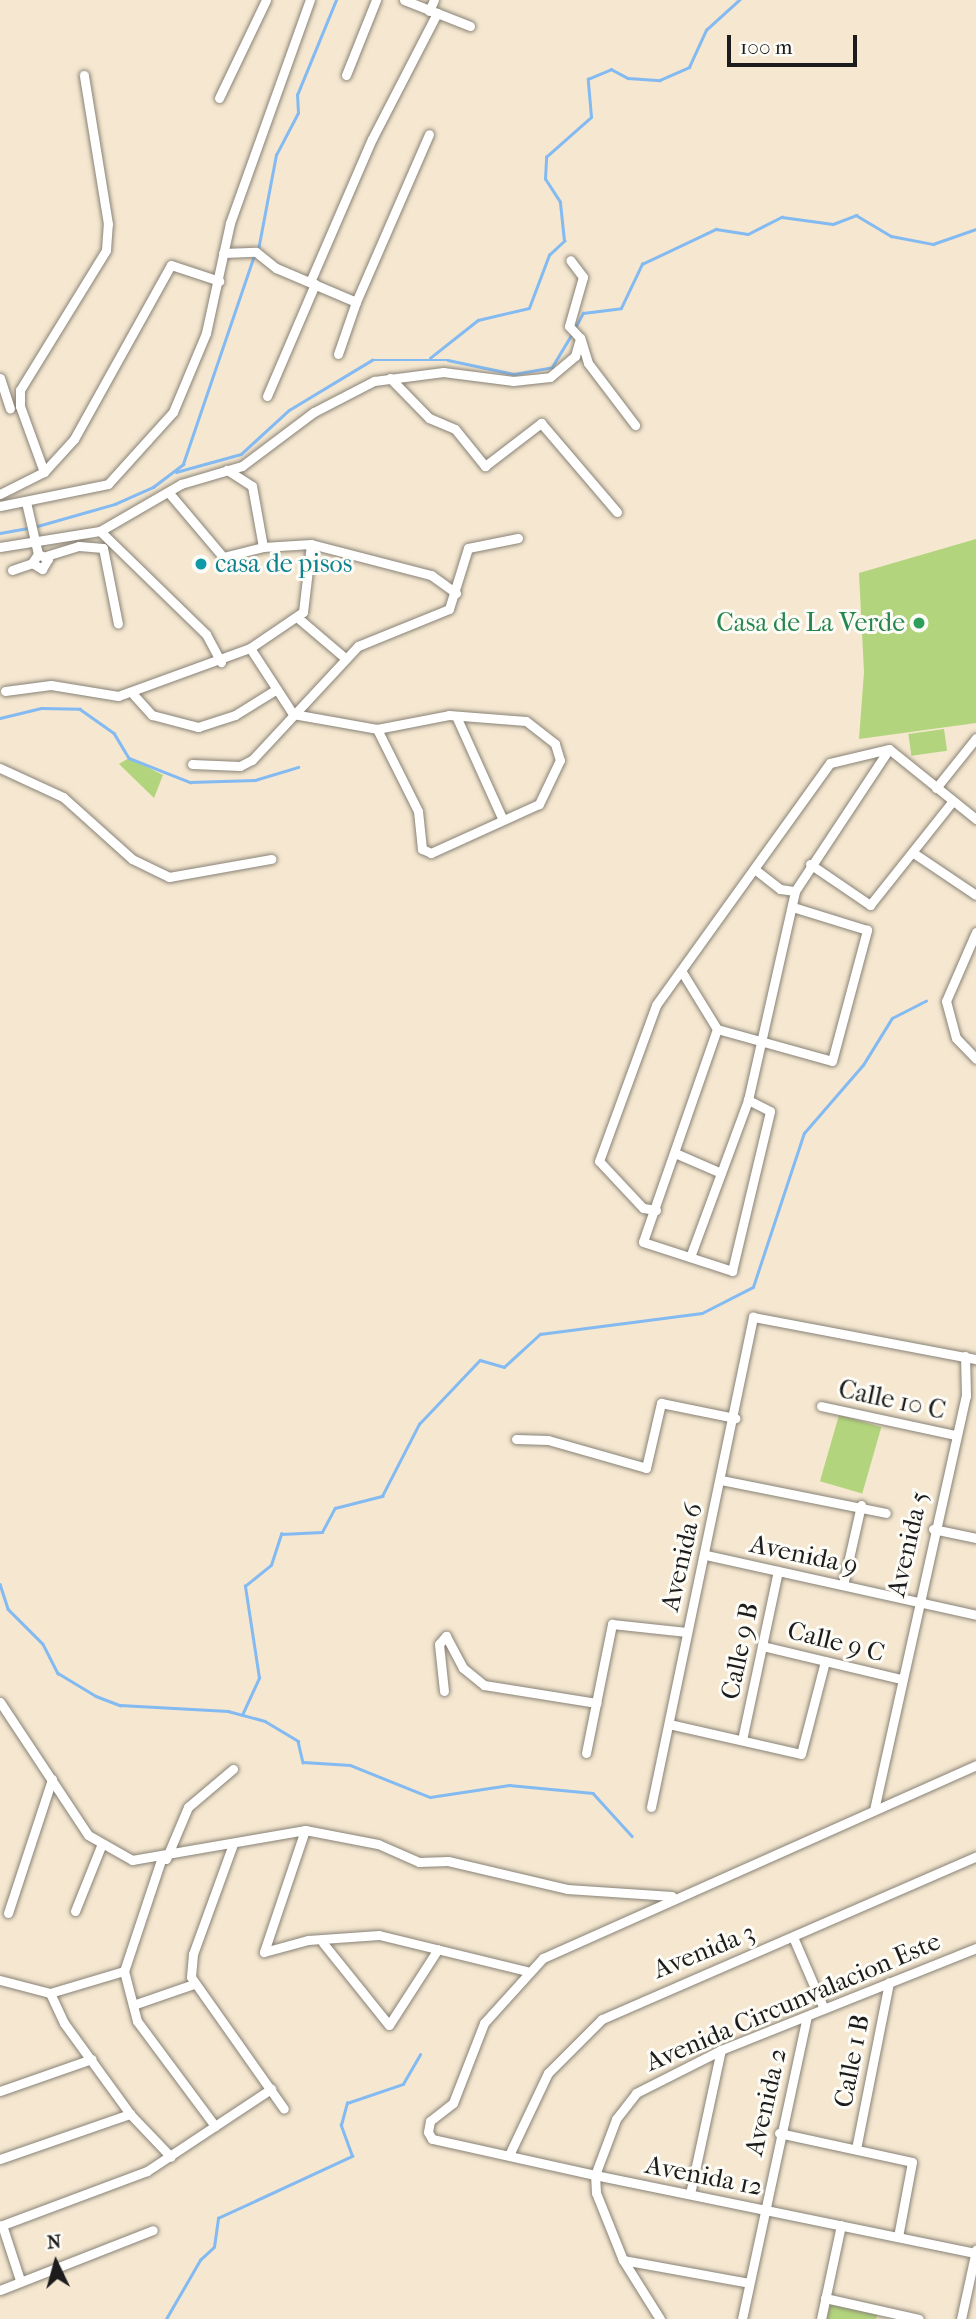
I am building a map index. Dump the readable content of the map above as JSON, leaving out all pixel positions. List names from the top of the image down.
{
  "streets": {
    "street": [
      "Calle 10 C",
      "Avenida 5",
      "Avenida 9",
      "Avenida 6",
      "Calle 9 C",
      "Calle 9 B",
      "Avenida 3",
      "Avenida Circunvalacion Este",
      "Calle 1 B",
      "Avenida 2",
      "Avenida 12"
    ]
  },
  "crossings": [
    ["Calle 10 C", "Avenida 5"],
    ["Avenida 5", "Avenida 9"],
    ["Avenida 5", "Avenida 6"],
    ["Avenida 5", "Calle 9 C"],
    ["Avenida 9", "Avenida 6"],
    ["Avenida 9", "Calle 9 B"],
    ["Calle 9 C", "Calle 9 B"],
    ["Avenida 3", "Avenida 12"],
    ["Avenida Circunvalacion Este", "Calle 1 B"],
    ["Avenida Circunvalacion Este", "Avenida 2"],
    ["Avenida Circunvalacion Este", "Avenida 12"],
    ["Avenida 2", "Avenida 12"]
  ],
  "places": ["casa de pisos", "Casa de La Verde"],
  "scale_bar": "100 m",
  "north": "top"
}
